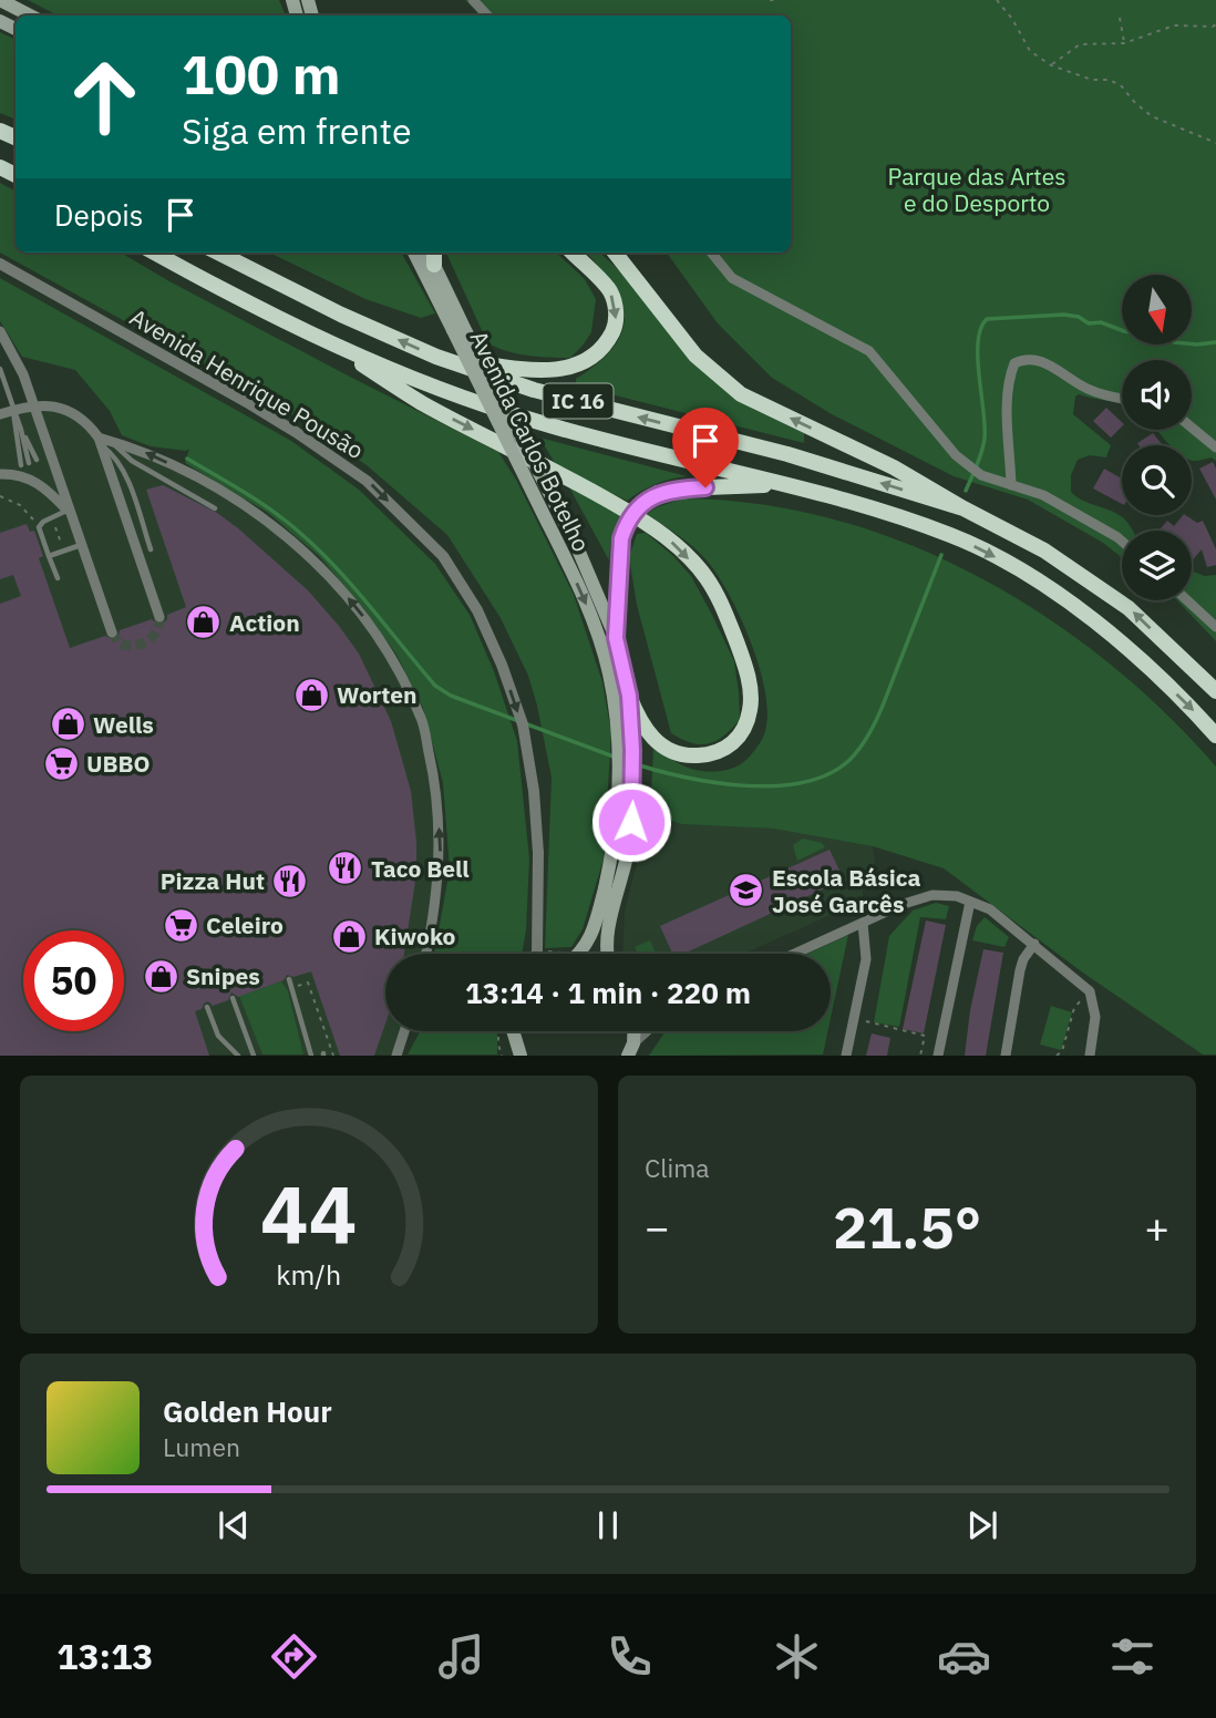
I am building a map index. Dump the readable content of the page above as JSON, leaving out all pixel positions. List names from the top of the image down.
{
  "streets": {
    "highway": ["IC 16"],
    "main road": ["Avenida Carlos Botelho"],
    "street": ["Avenida Henrique Pousão"]
  },
  "one_way": ["Avenida Henrique Pousão"],
  "parks": ["Parque das Artes e do Desporto"],
  "places": {
    "shop": [
      "Action",
      "Worten",
      "Wells",
      "Kiwoko",
      "Snipes"
    ],
    "supermarket": ["UBBO", "Celeiro"],
    "restaurant": ["Taco Bell", "Pizza Hut"],
    "school or university": ["Escola Básica José Garcês"]
  },
  "north": "bottom",
  "page": {
    "turn": ["100 m", "Siga em frente"],
    "then": "Depois",
    "limit": "50",
    "trip": "13:14 · 1 min · 220 m",
    "tile": "Clima",
    "heat": ["−", "21.5°", "+"],
    "song": ["Golden Hour", "Lumen"],
    "tabs": "13:13",
    "gauge": ["44", "km/h"]
  }
}
